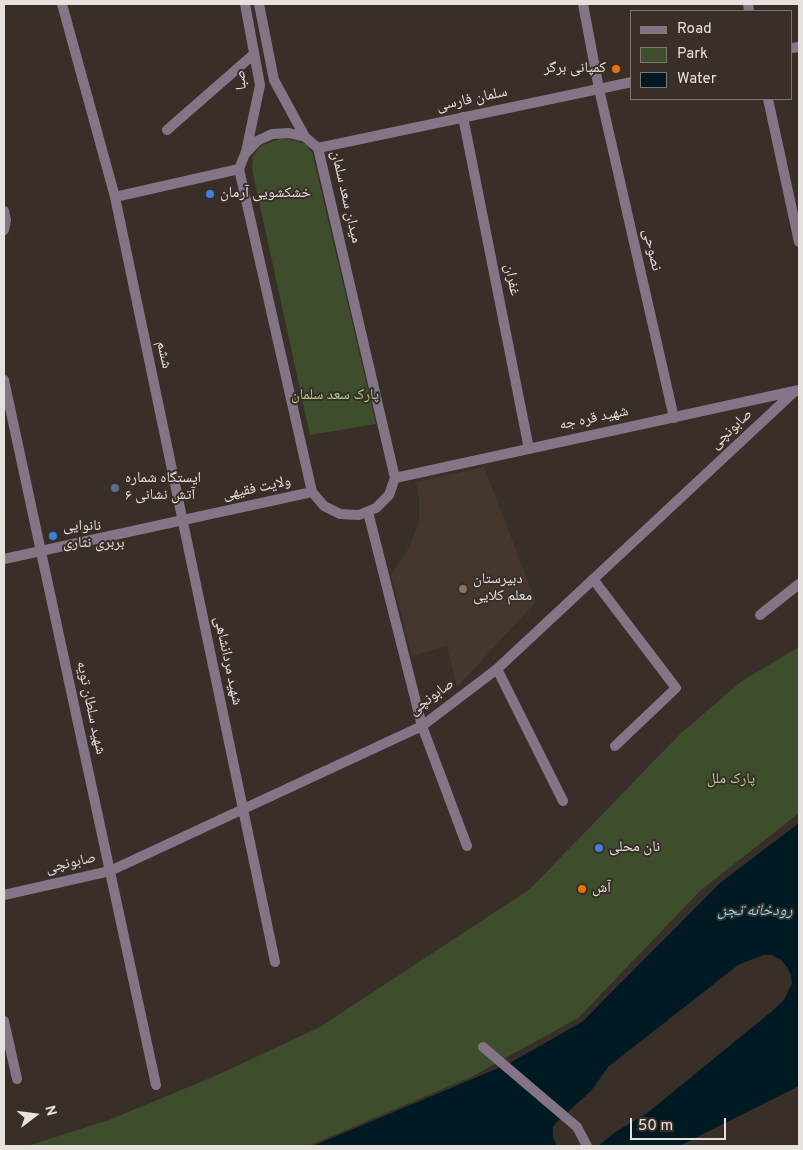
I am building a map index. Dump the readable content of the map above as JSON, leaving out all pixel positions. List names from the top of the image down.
{
  "streets": {
    "street": [
      "صبا",
      "سلمان فارسی",
      "میدان سعد سلمان",
      "نصوحی",
      "غفران",
      "ششم",
      "شهید قره جه",
      "صابونچی",
      "ولایت فقیهی",
      "شهید مردانشاهی",
      "شهید سلطان تویه"
    ]
  },
  "crossings": [
    ["صبا", "میدان سعد سلمان"],
    ["سلمان فارسی", "میدان سعد سلمان"],
    ["سلمان فارسی", "نصوحی"],
    ["سلمان فارسی", "غفران"],
    ["میدان سعد سلمان", "شهید قره جه"],
    ["نصوحی", "شهید قره جه"],
    ["غفران", "شهید قره جه"],
    ["ششم", "ولایت فقیهی"],
    ["ششم", "شهید مردانشاهی"],
    ["شهید قره جه", "صابونچی"],
    ["صابونچی", "شهید مردانشاهی"],
    ["صابونچی", "شهید سلطان تویه"],
    ["ولایت فقیهی", "شهید مردانشاهی"],
    ["ولایت فقیهی", "شهید سلطان تویه"]
  ],
  "water": ["رودخانه تجن"],
  "parks": ["پارک سعد سلمان", "پارک ملل"],
  "places": [
    "کمپانی برگر",
    "خشکشویی آرمان",
    "ایستگاه شماره ۶ آتش نشانی",
    "نانوایی بربری نثاری",
    "دبیرستان معلم کلایی",
    "نان محلی",
    "آش"
  ],
  "legend": ["Road", "Park", "Water"],
  "scale_bar": "50 m",
  "north": "right"
}
